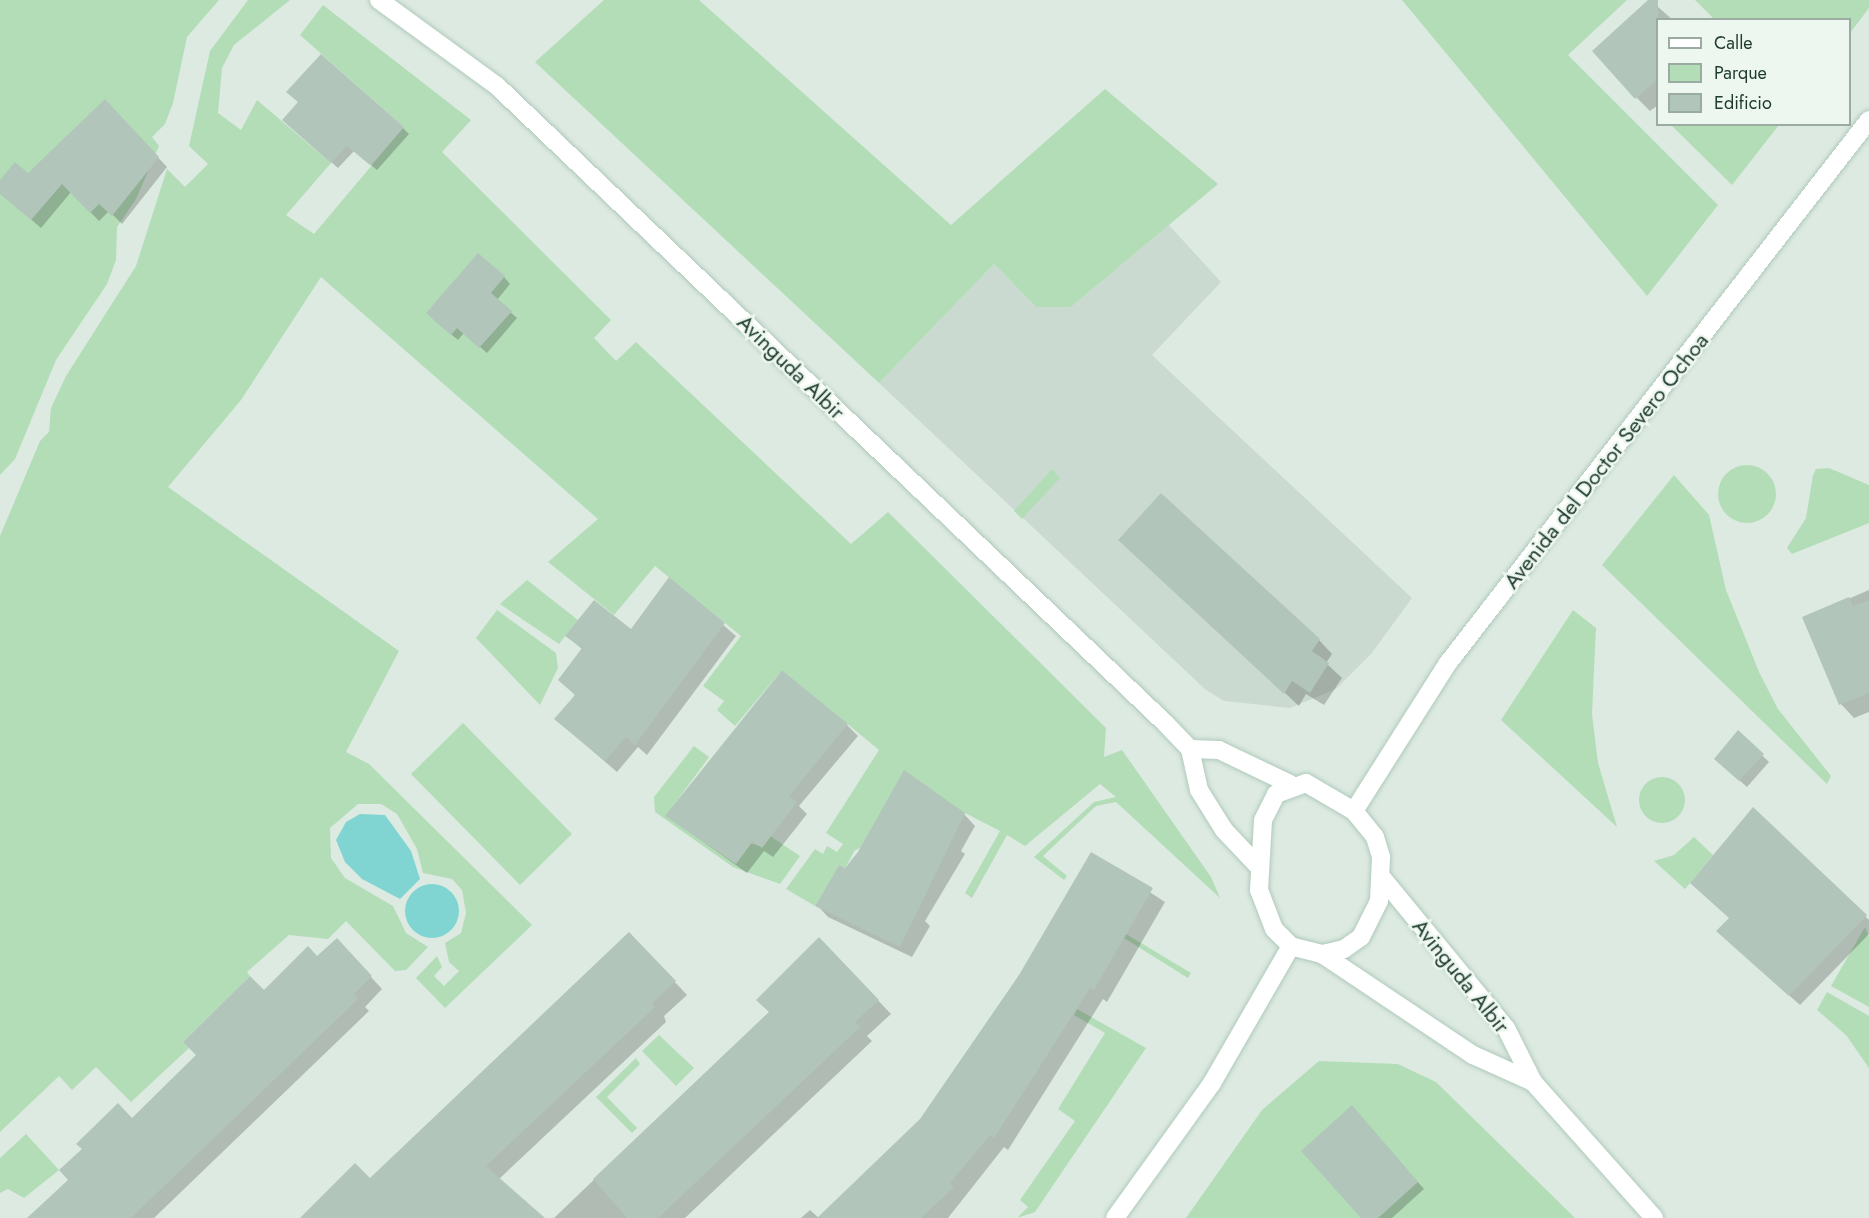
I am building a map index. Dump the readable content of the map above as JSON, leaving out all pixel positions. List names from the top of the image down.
{
  "streets": {
    "street": ["Avinguda Albir", "Avenida del Doctor Severo Ochoa"]
  },
  "crossings": [
    ["Avinguda Albir", "Avenida del Doctor Severo Ochoa"]
  ],
  "legend": ["Calle", "Parque", "Edificio"]
}
